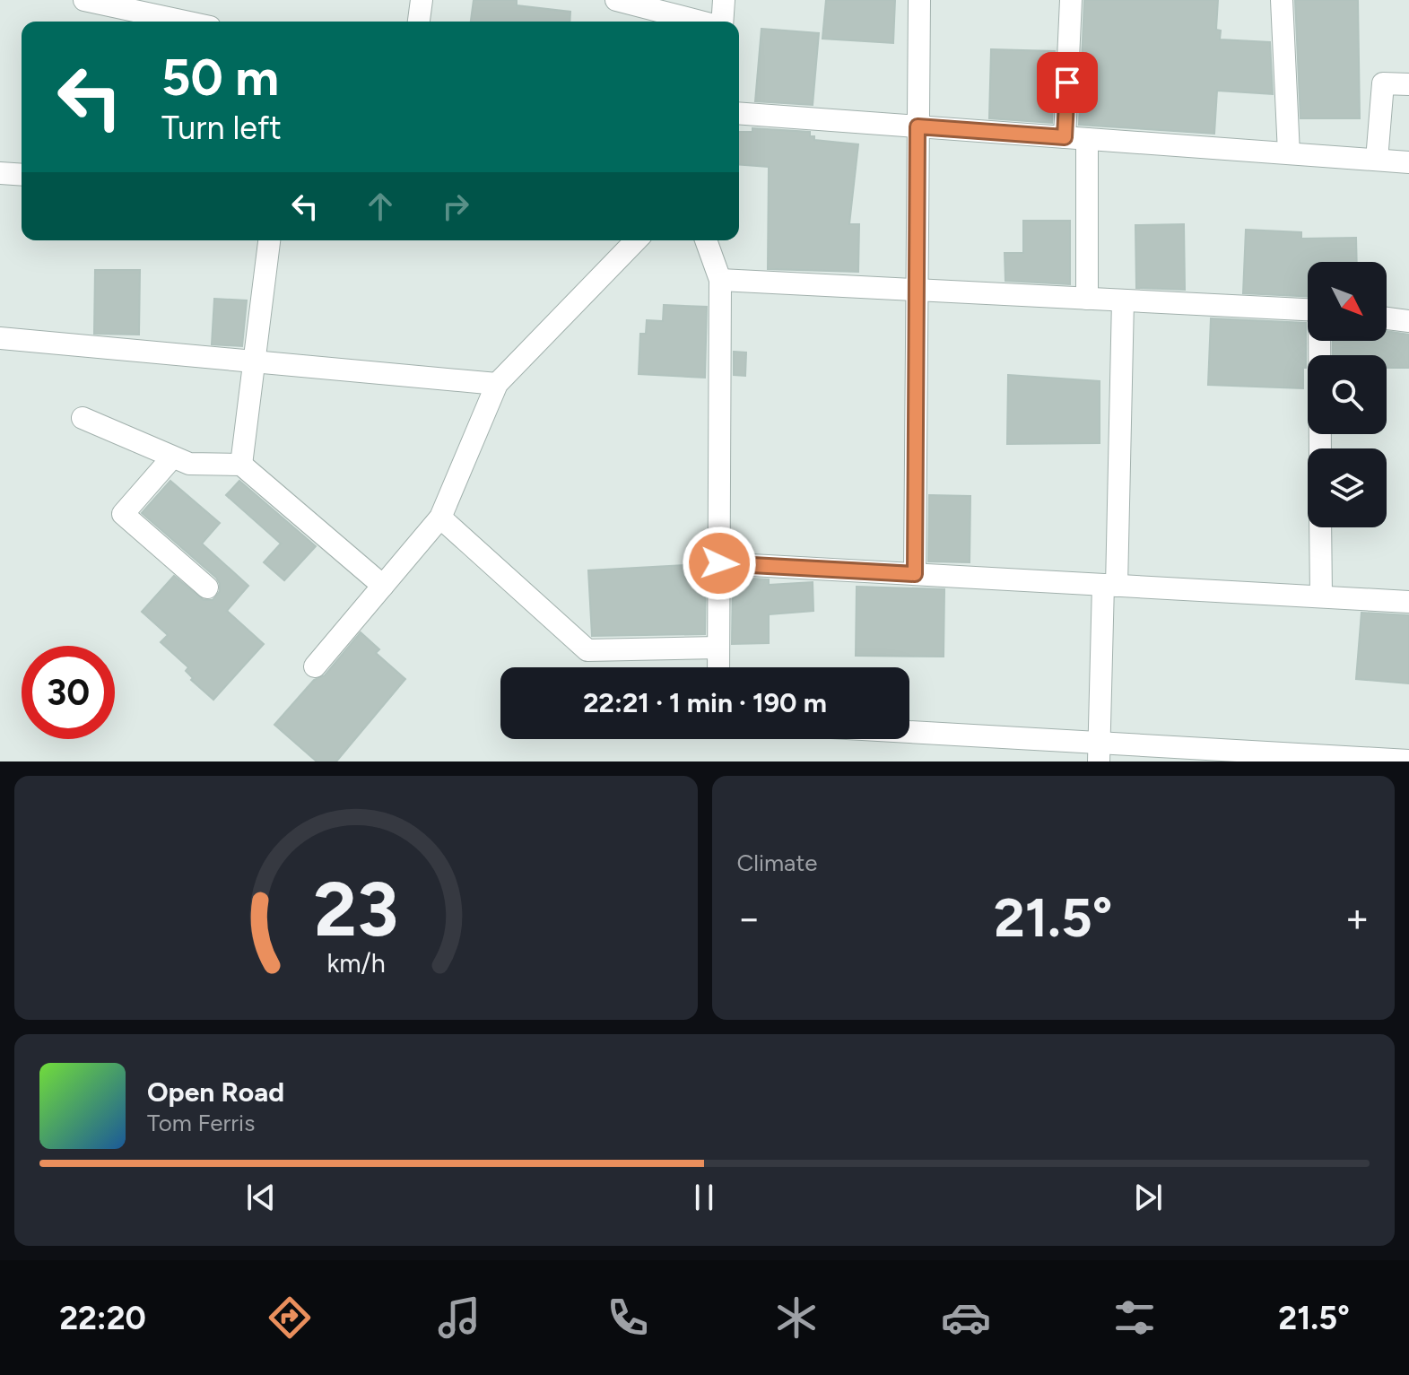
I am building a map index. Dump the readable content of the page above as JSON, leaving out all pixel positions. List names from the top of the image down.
{
  "north": "bottom right",
  "page": {
    "turn": ["50 m", "Turn left"],
    "limit": "30",
    "trip": "22:21 · 1 min · 190 m",
    "tile": "Climate",
    "heat": ["−", "21.5°", "+"],
    "song": ["Open Road", "Tom Ferris"],
    "tabs": ["22:20", "21.5°"],
    "gauge": ["23", "km/h"]
  }
}
